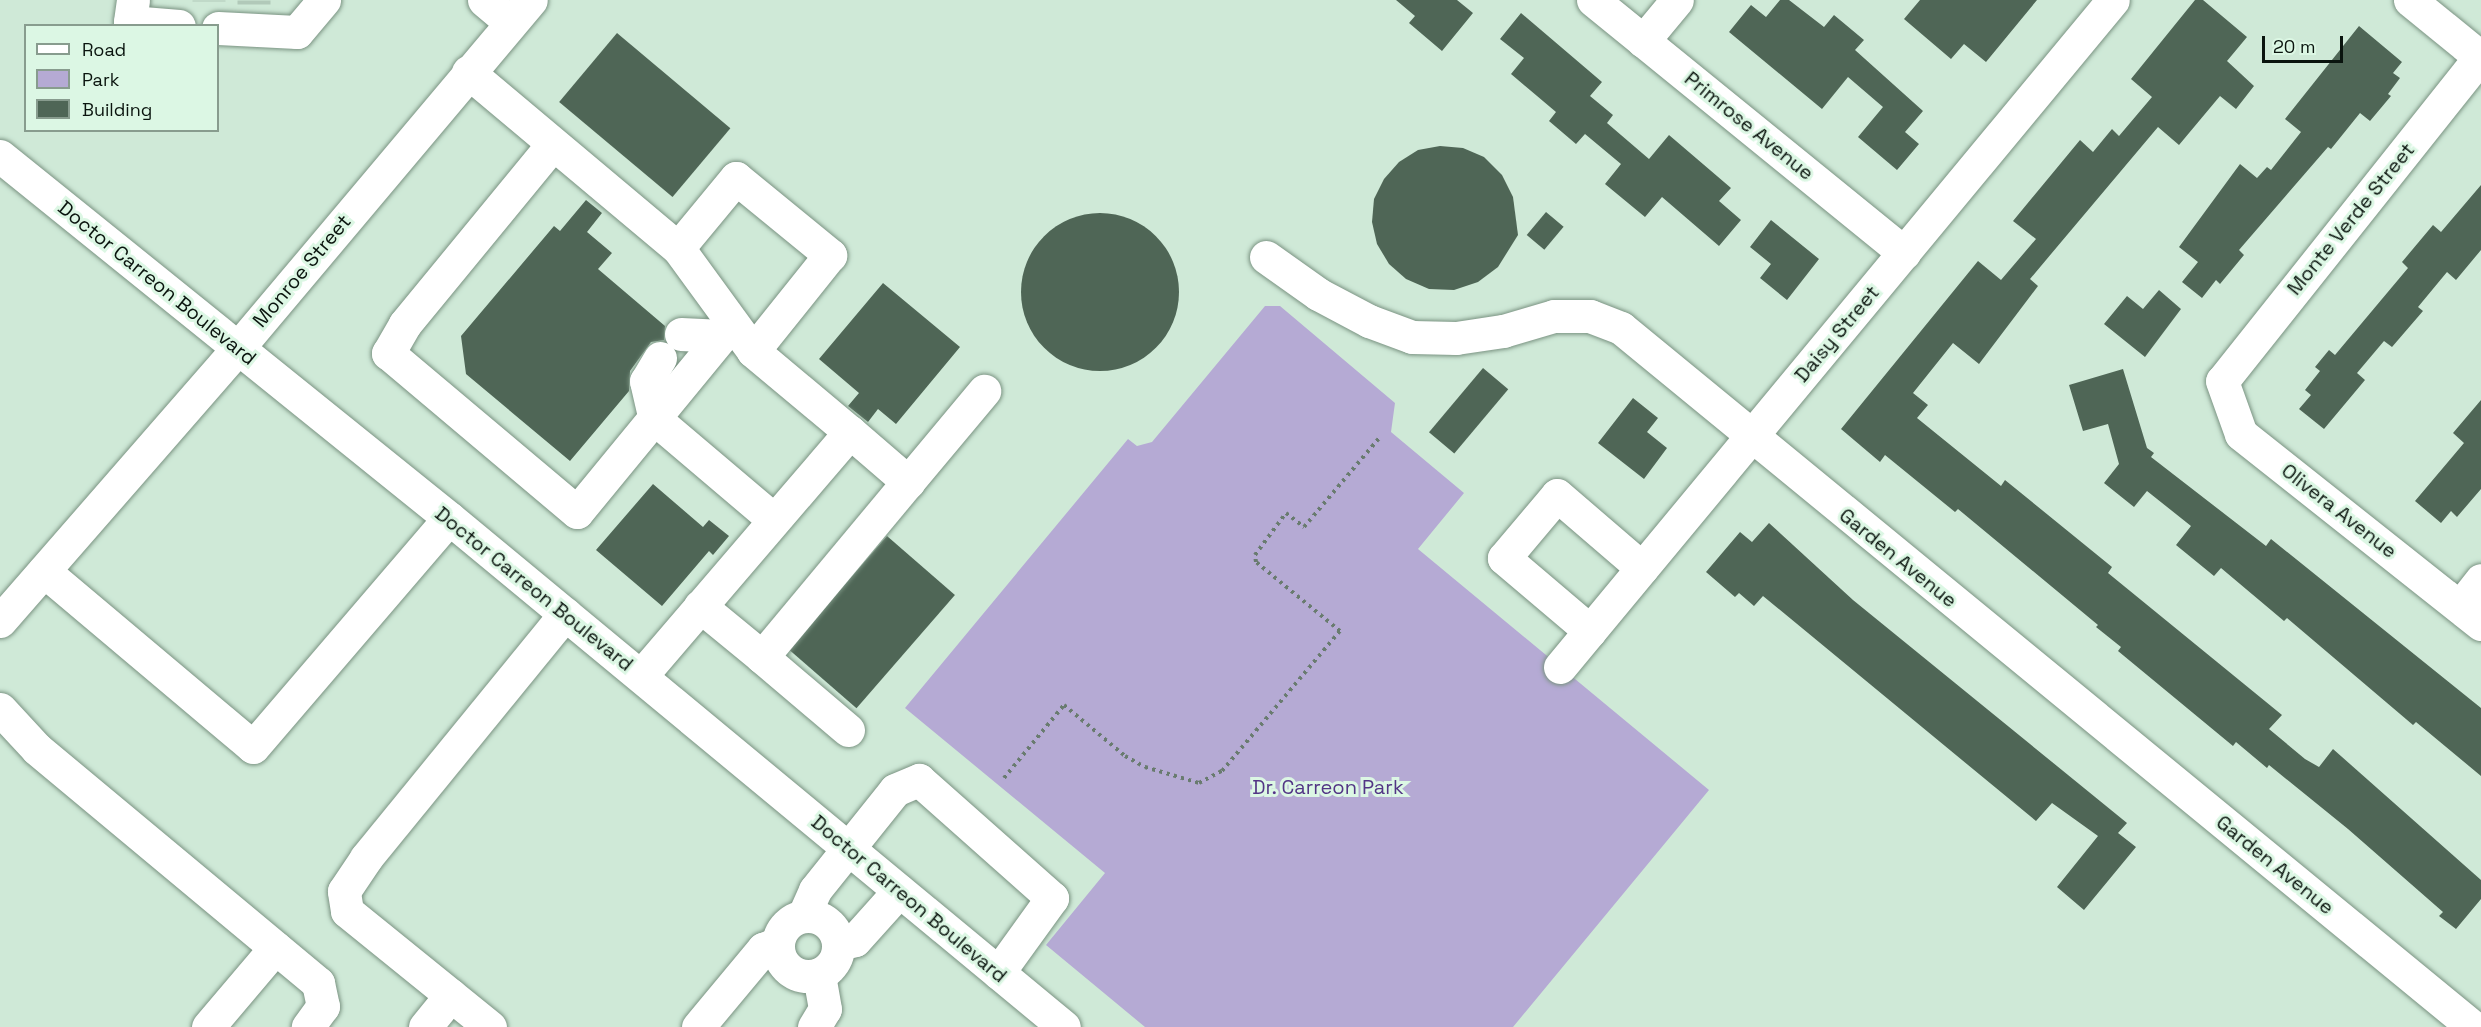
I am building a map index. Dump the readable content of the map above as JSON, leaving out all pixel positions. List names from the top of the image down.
{
  "streets": {
    "street": [
      "Primrose Avenue",
      "Monte Verde Street",
      "Monroe Street",
      "Doctor Carreon Boulevard",
      "Daisy Street",
      "Olivera Avenue",
      "Garden Avenue"
    ]
  },
  "crossings": [
    ["Primrose Avenue", "Daisy Street"],
    ["Monte Verde Street", "Olivera Avenue"],
    ["Monroe Street", "Doctor Carreon Boulevard"],
    ["Daisy Street", "Garden Avenue"]
  ],
  "parks": ["Dr. Carreon Park"],
  "legend": ["Road", "Park", "Building"],
  "scale_bar": "20 m"
}
